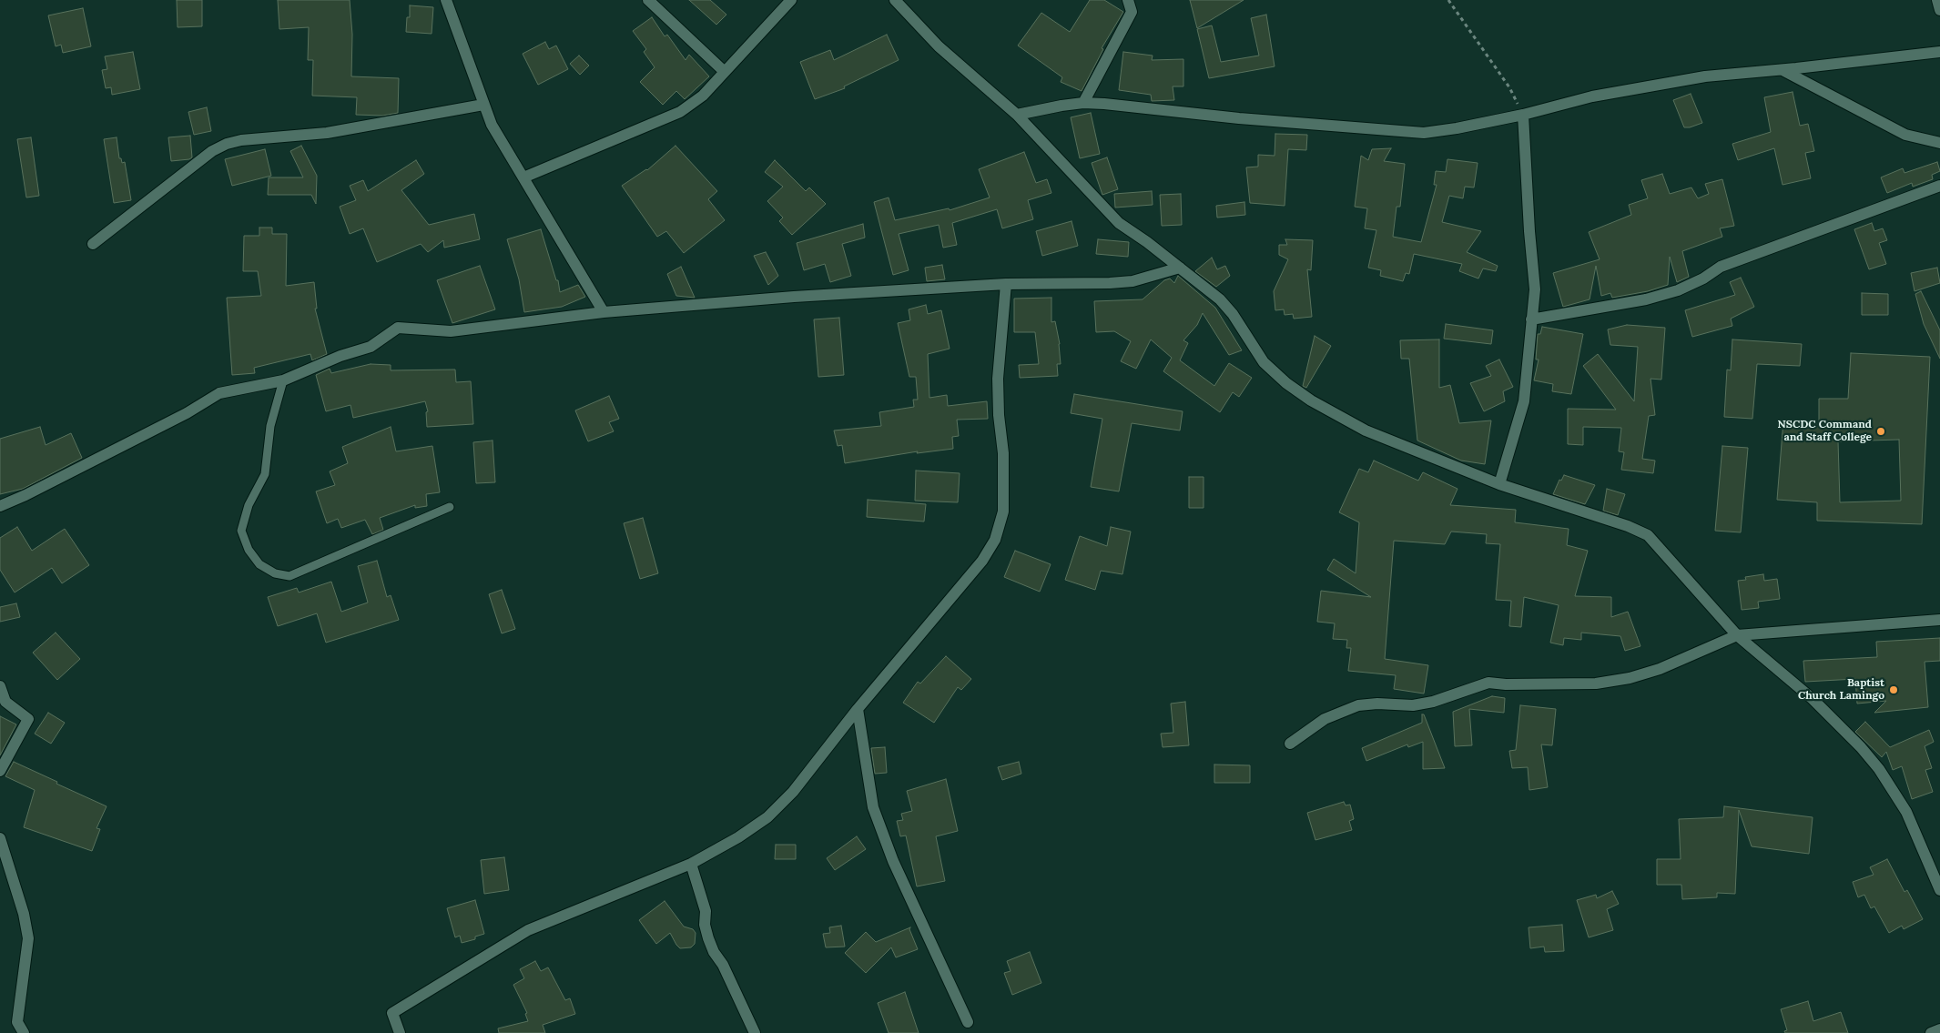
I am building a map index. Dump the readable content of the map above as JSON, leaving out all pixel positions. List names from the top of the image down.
{
  "places": ["NSCDC Command and Staff College", "Baptist Church Lamingo"]
}
